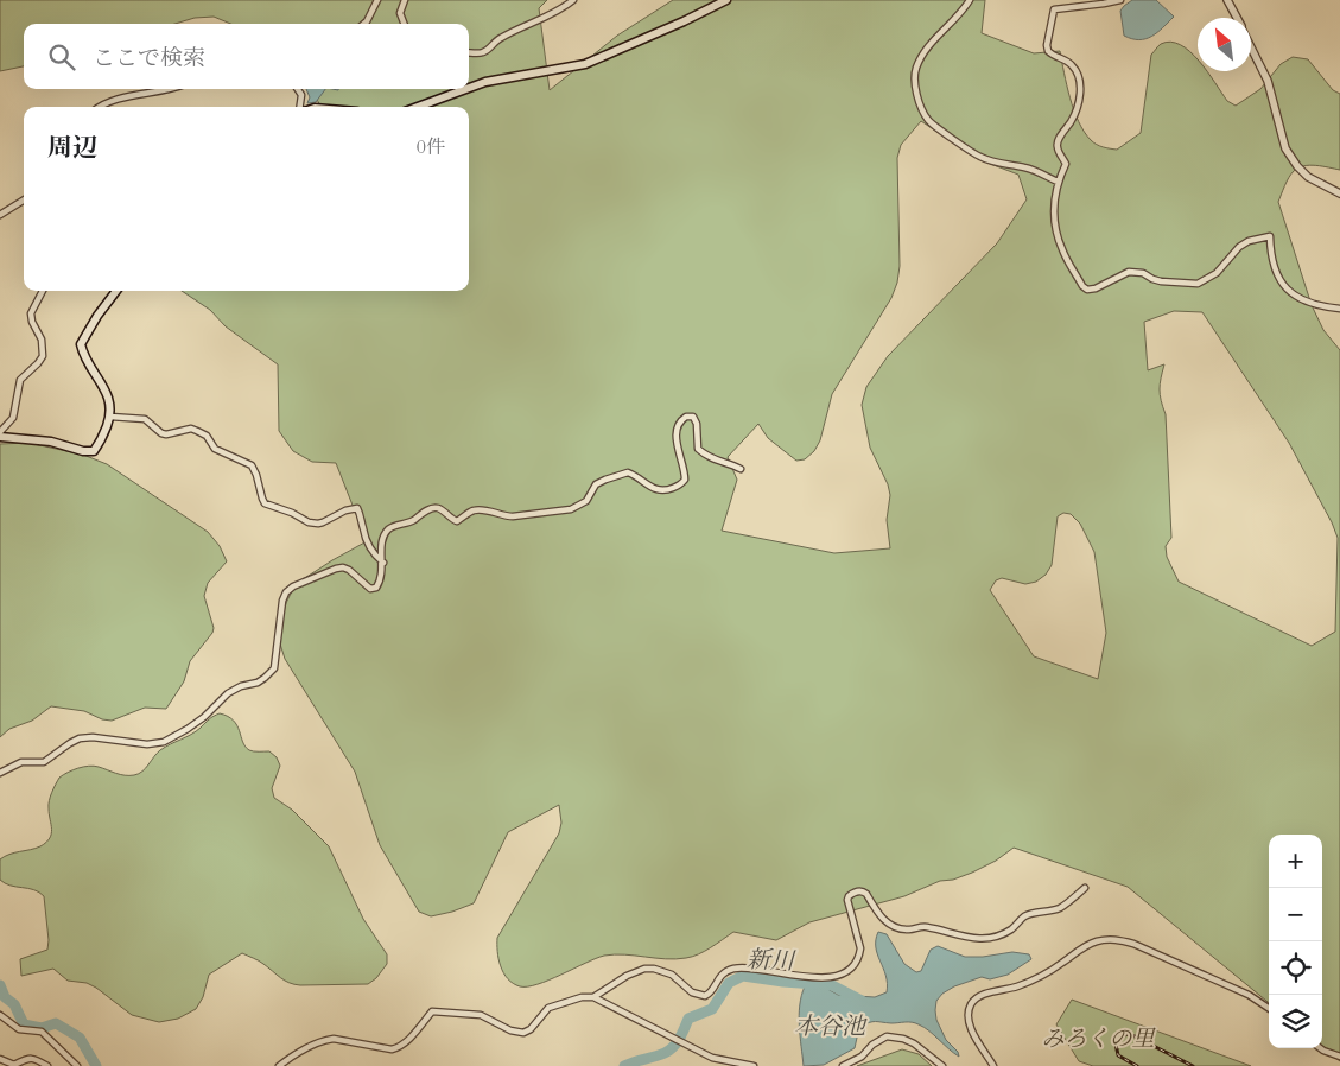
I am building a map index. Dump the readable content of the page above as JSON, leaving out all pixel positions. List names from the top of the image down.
{
  "water": ["新川", "本谷池"],
  "parks": ["みろくの里"],
  "north": "top left",
  "page": {
    "search": "ここで検索",
    "heading": ["周辺", "0件"],
    "map_buttons": ["+", "−"]
  }
}
